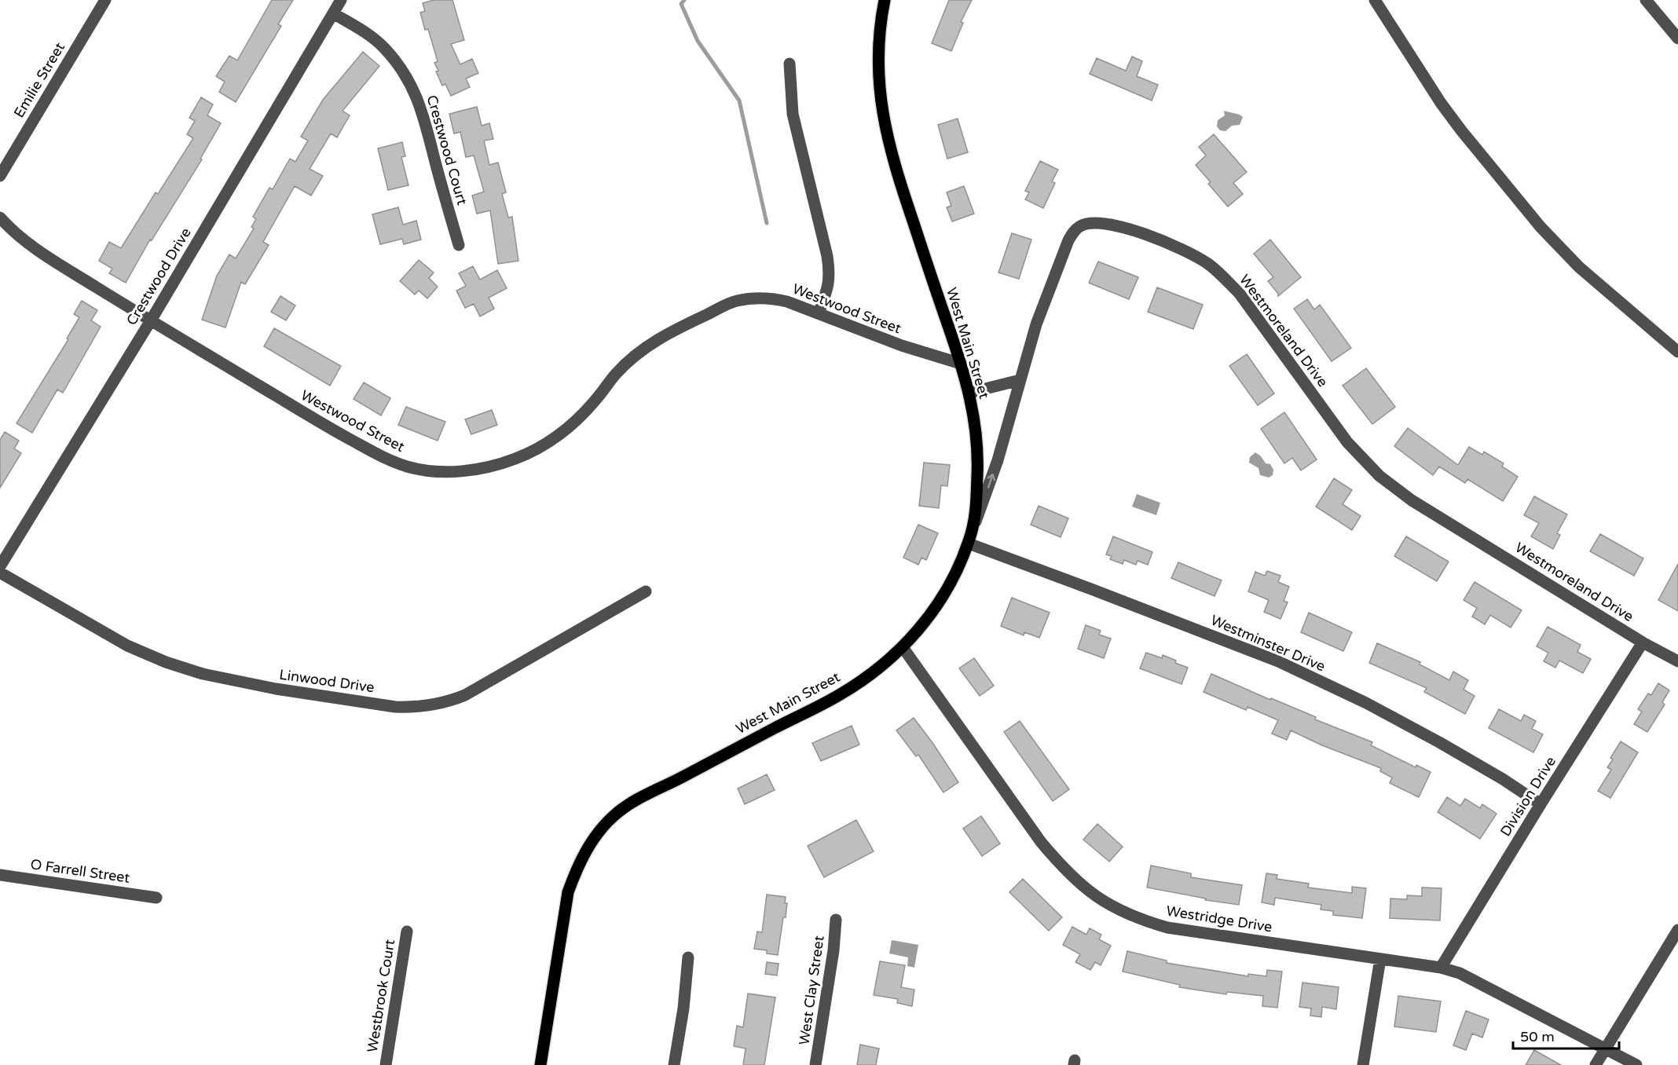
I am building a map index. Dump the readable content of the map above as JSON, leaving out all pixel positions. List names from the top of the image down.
{
  "streets": {
    "main road": ["West Main Street"],
    "street": [
      "Emilie Street",
      "Crestwood Court",
      "Crestwood Drive",
      "Westwood Street",
      "Westmoreland Drive",
      "Westminster Drive",
      "Linwood Drive",
      "Division Drive",
      "O Farrell Street",
      "Westridge Drive",
      "West Clay Street",
      "Westbrook Court"
    ]
  },
  "crossings": [
    ["Crestwood Court", "Crestwood Drive"],
    ["Crestwood Drive", "Westwood Street"],
    ["Westwood Street", "West Main Street"],
    ["Westmoreland Drive", "West Main Street"],
    ["Westmoreland Drive", "Division Drive"],
    ["West Main Street", "Westminster Drive"],
    ["West Main Street", "Westridge Drive"],
    ["Westminster Drive", "Division Drive"],
    ["Division Drive", "Westridge Drive"]
  ],
  "scale_bar": "50 m"
}
